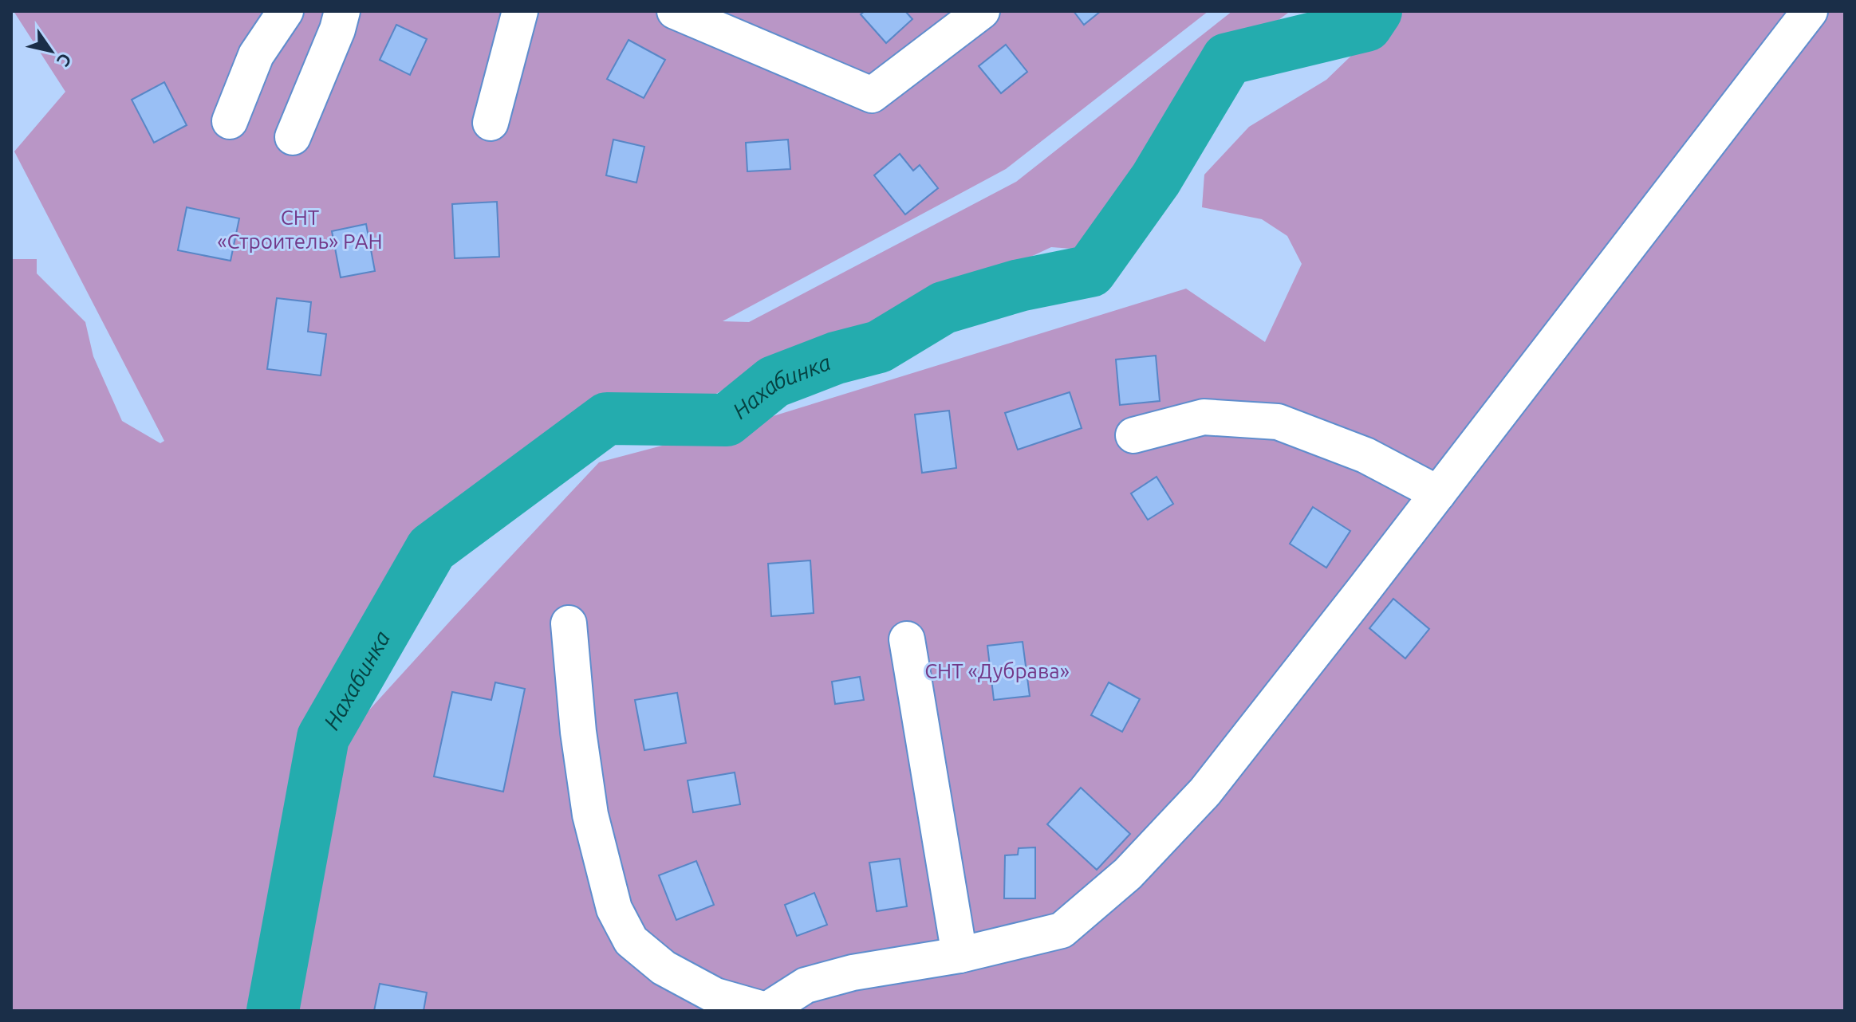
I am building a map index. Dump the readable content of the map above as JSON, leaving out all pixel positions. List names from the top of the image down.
{
  "water": ["Нахабинка"],
  "parks": ["СНТ «Строитель» РАН", "СНТ «Дубрава»"],
  "north": "bottom right"
}
